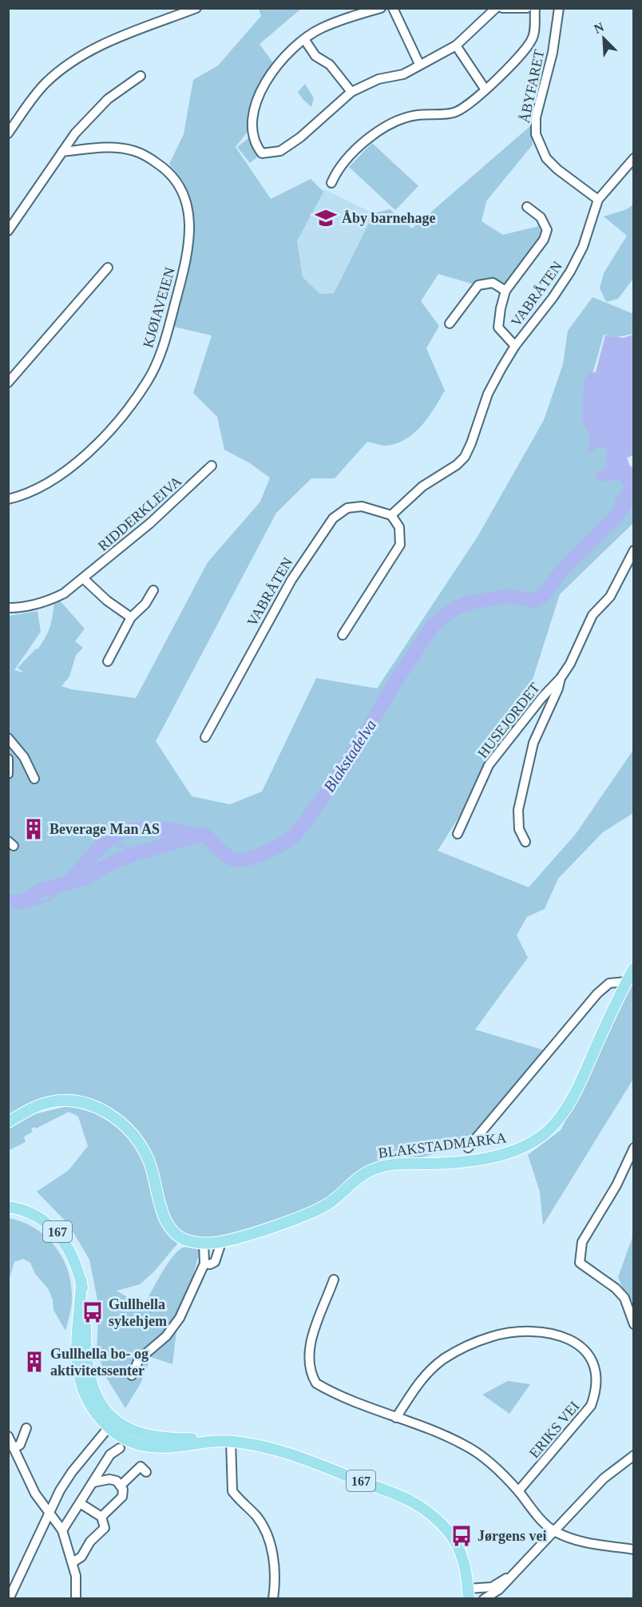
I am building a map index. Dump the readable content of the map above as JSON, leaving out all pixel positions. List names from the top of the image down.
{
  "streets": {
    "main road": ["BLAKSTADMARKA", "167"],
    "street": [
      "ÅBYFARET",
      "VABRÅTEN",
      "KJØIAVEIEN",
      "RIDDERKLEIVA",
      "HUSEJORDET",
      "ERIKS VEI"
    ]
  },
  "crossings": [
    ["ÅBYFARET", "VABRÅTEN"]
  ],
  "water": ["Blakstadelva"],
  "places": {
    "school or university": ["Åby barnehage"],
    "building": ["Beverage Man AS", "Gullhella bo- og aktivitetssenter"],
    "bus stop": ["Gullhella sykehjem", "Jørgens vei"]
  },
  "north": "top left"
}
